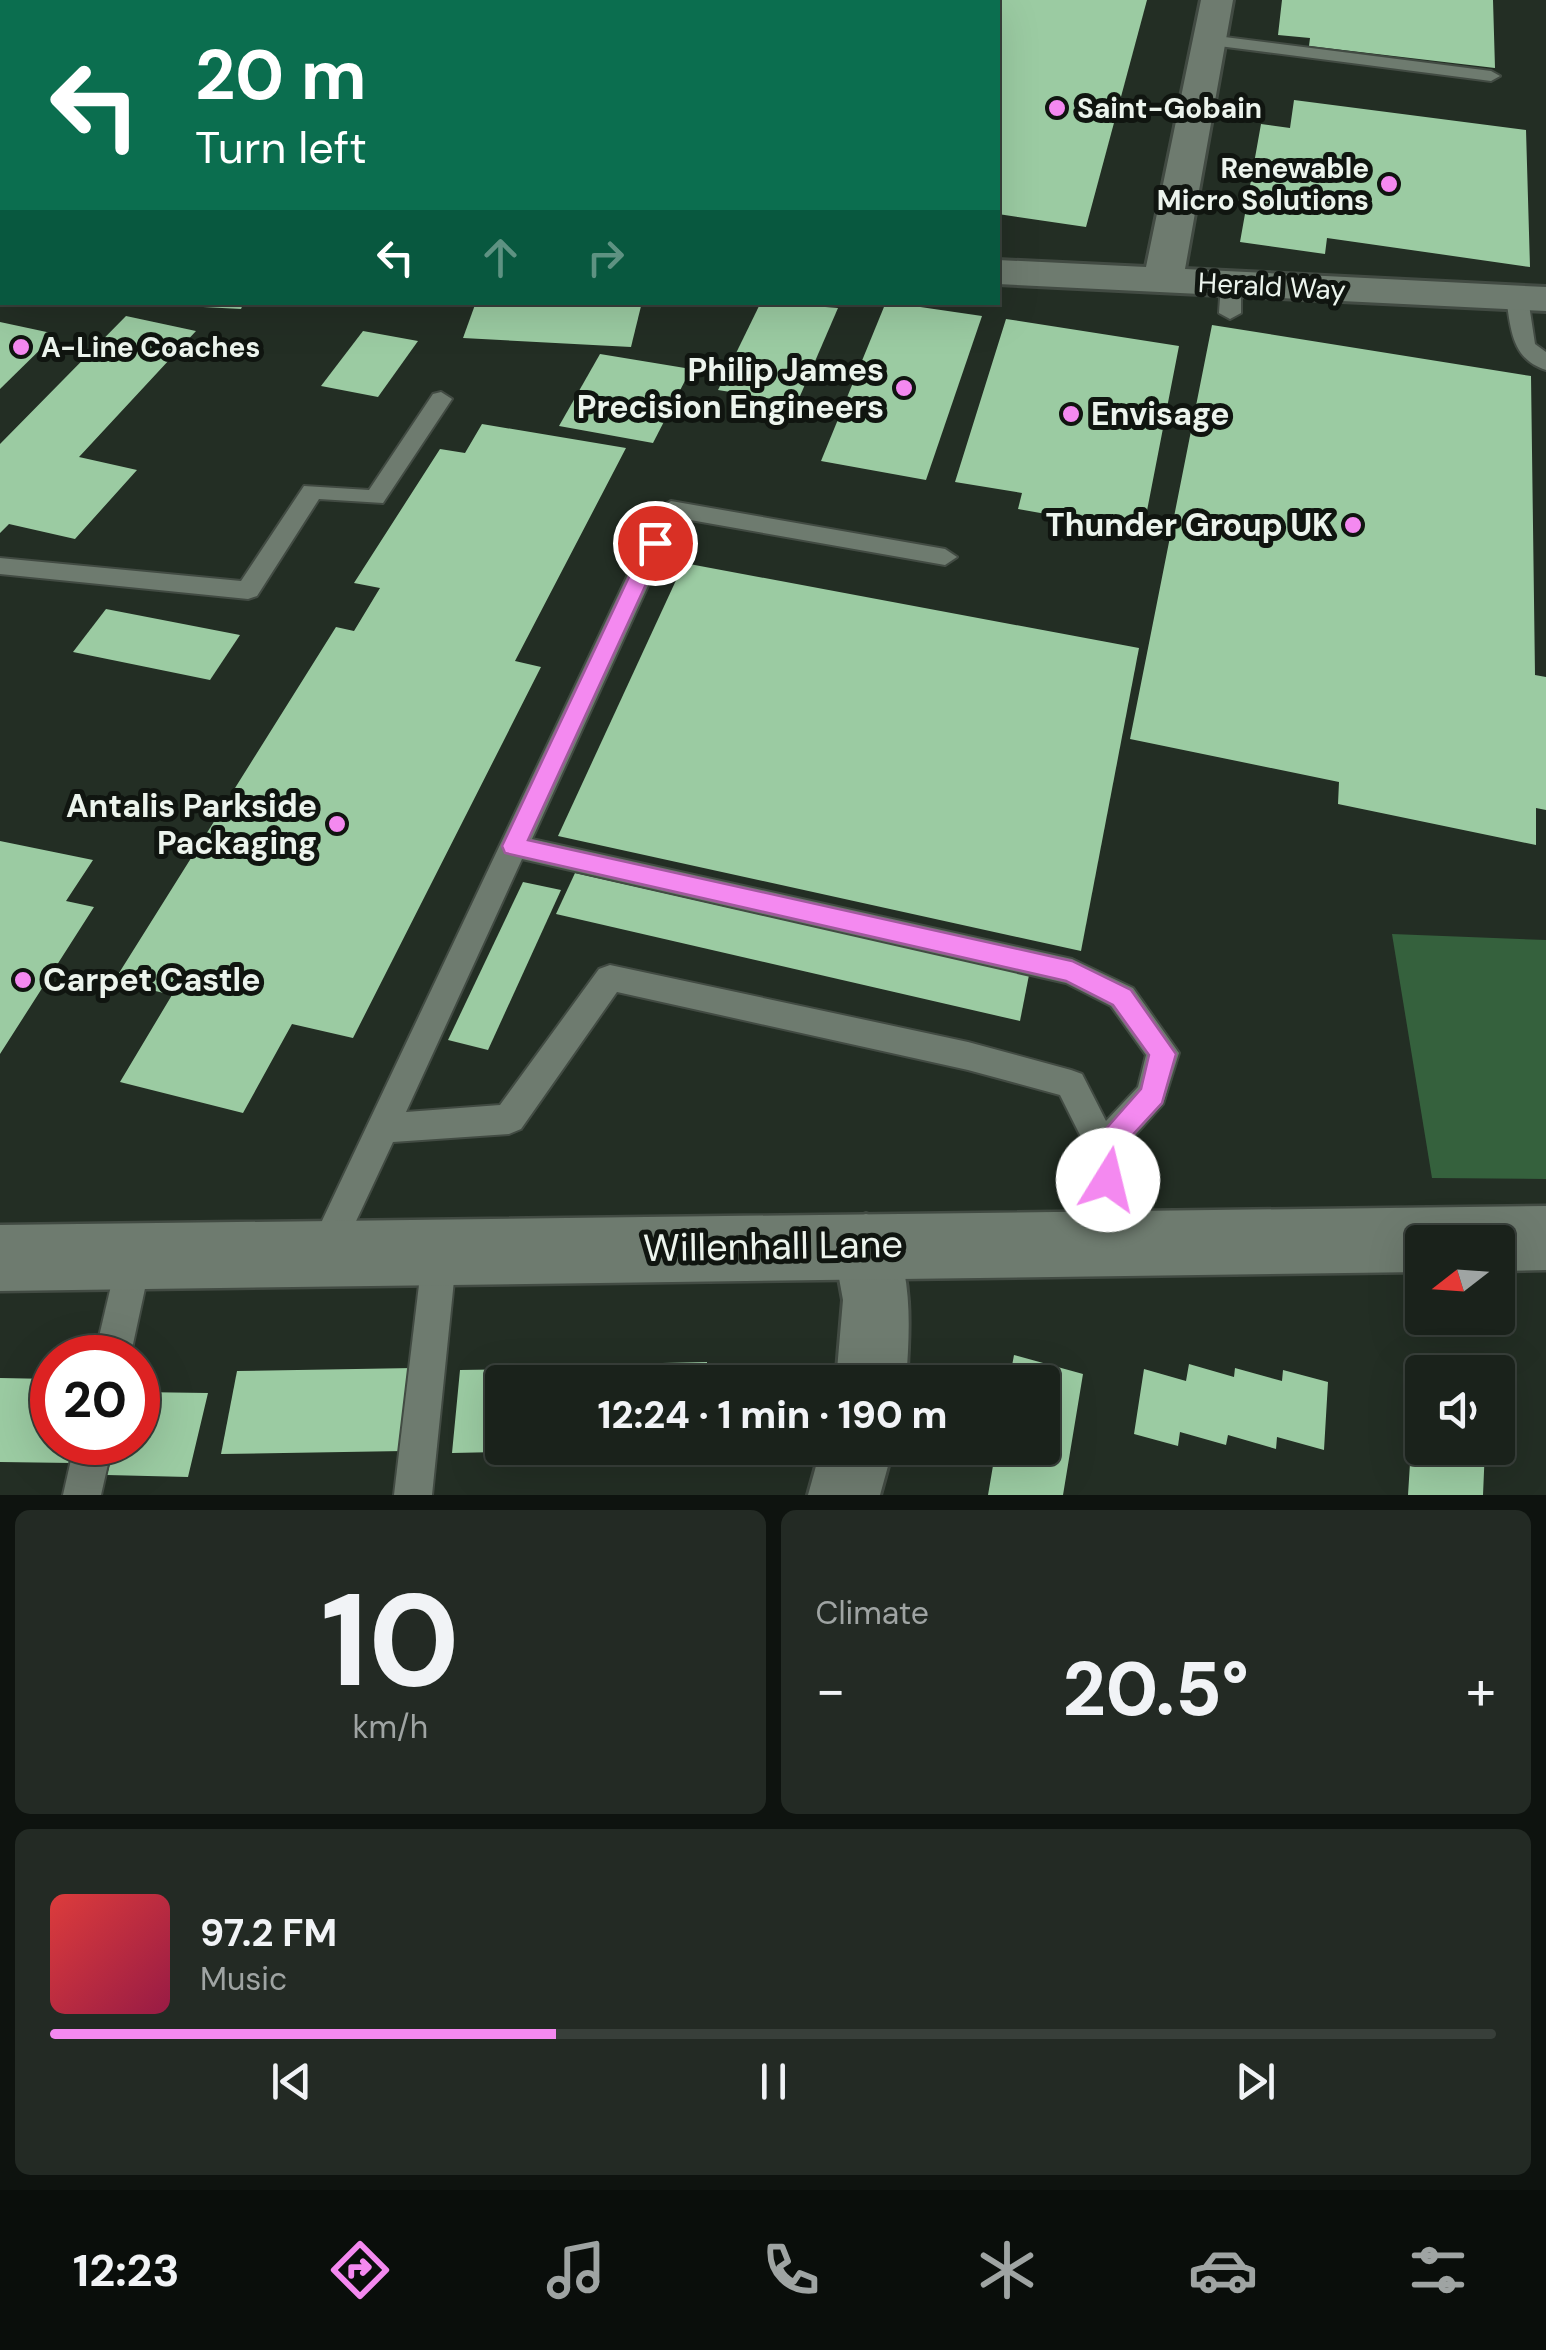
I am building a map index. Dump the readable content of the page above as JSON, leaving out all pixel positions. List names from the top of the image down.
{
  "streets": {
    "street": ["Herald Way", "Willenhall Lane"]
  },
  "places": [
    "Saint-Gobain",
    "Renewable Micro Solutions",
    "A-Line Coaches",
    "Philip James Precision Engineers",
    "Envisage",
    "Thunder Group UK",
    "Antalis Parkside Packaging",
    "Carpet Castle"
  ],
  "north": "left",
  "page": {
    "turn": ["20 m", "Turn left"],
    "limit": "20",
    "trip": "12:24 · 1 min · 190 m",
    "tile": [
      ["10", "km/h"],
      "Climate"
    ],
    "heat": ["−", "20.5°", "+"],
    "song": ["97.2 FM", "Music"],
    "tabs": "12:23"
  }
}
